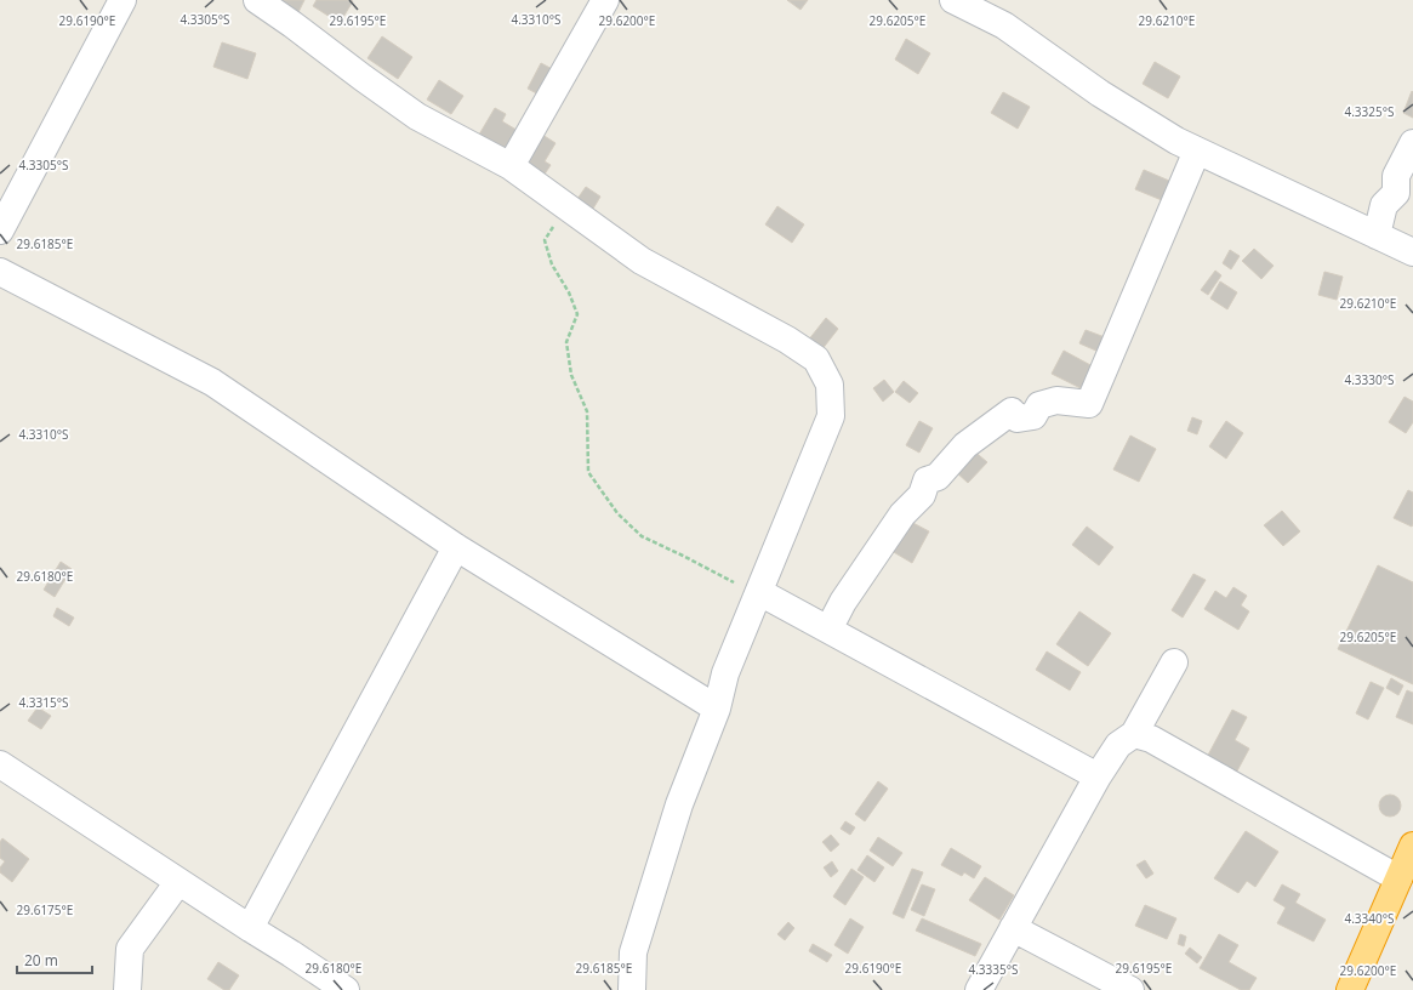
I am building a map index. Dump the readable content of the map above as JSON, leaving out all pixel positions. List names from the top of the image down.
{
  "scale_bar": "20 m",
  "coordinates": [
    "4.3305°S",
    "4.3310°S",
    "29.6210°E",
    "29.6190°E",
    "29.6195°E",
    "29.6200°E",
    "29.6205°E",
    "4.3325°S",
    "29.6185°E",
    "4.3330°S",
    "29.6180°E",
    "4.3315°S",
    "29.6175°E",
    "4.3340°S",
    "4.3335°S"
  ]
}
